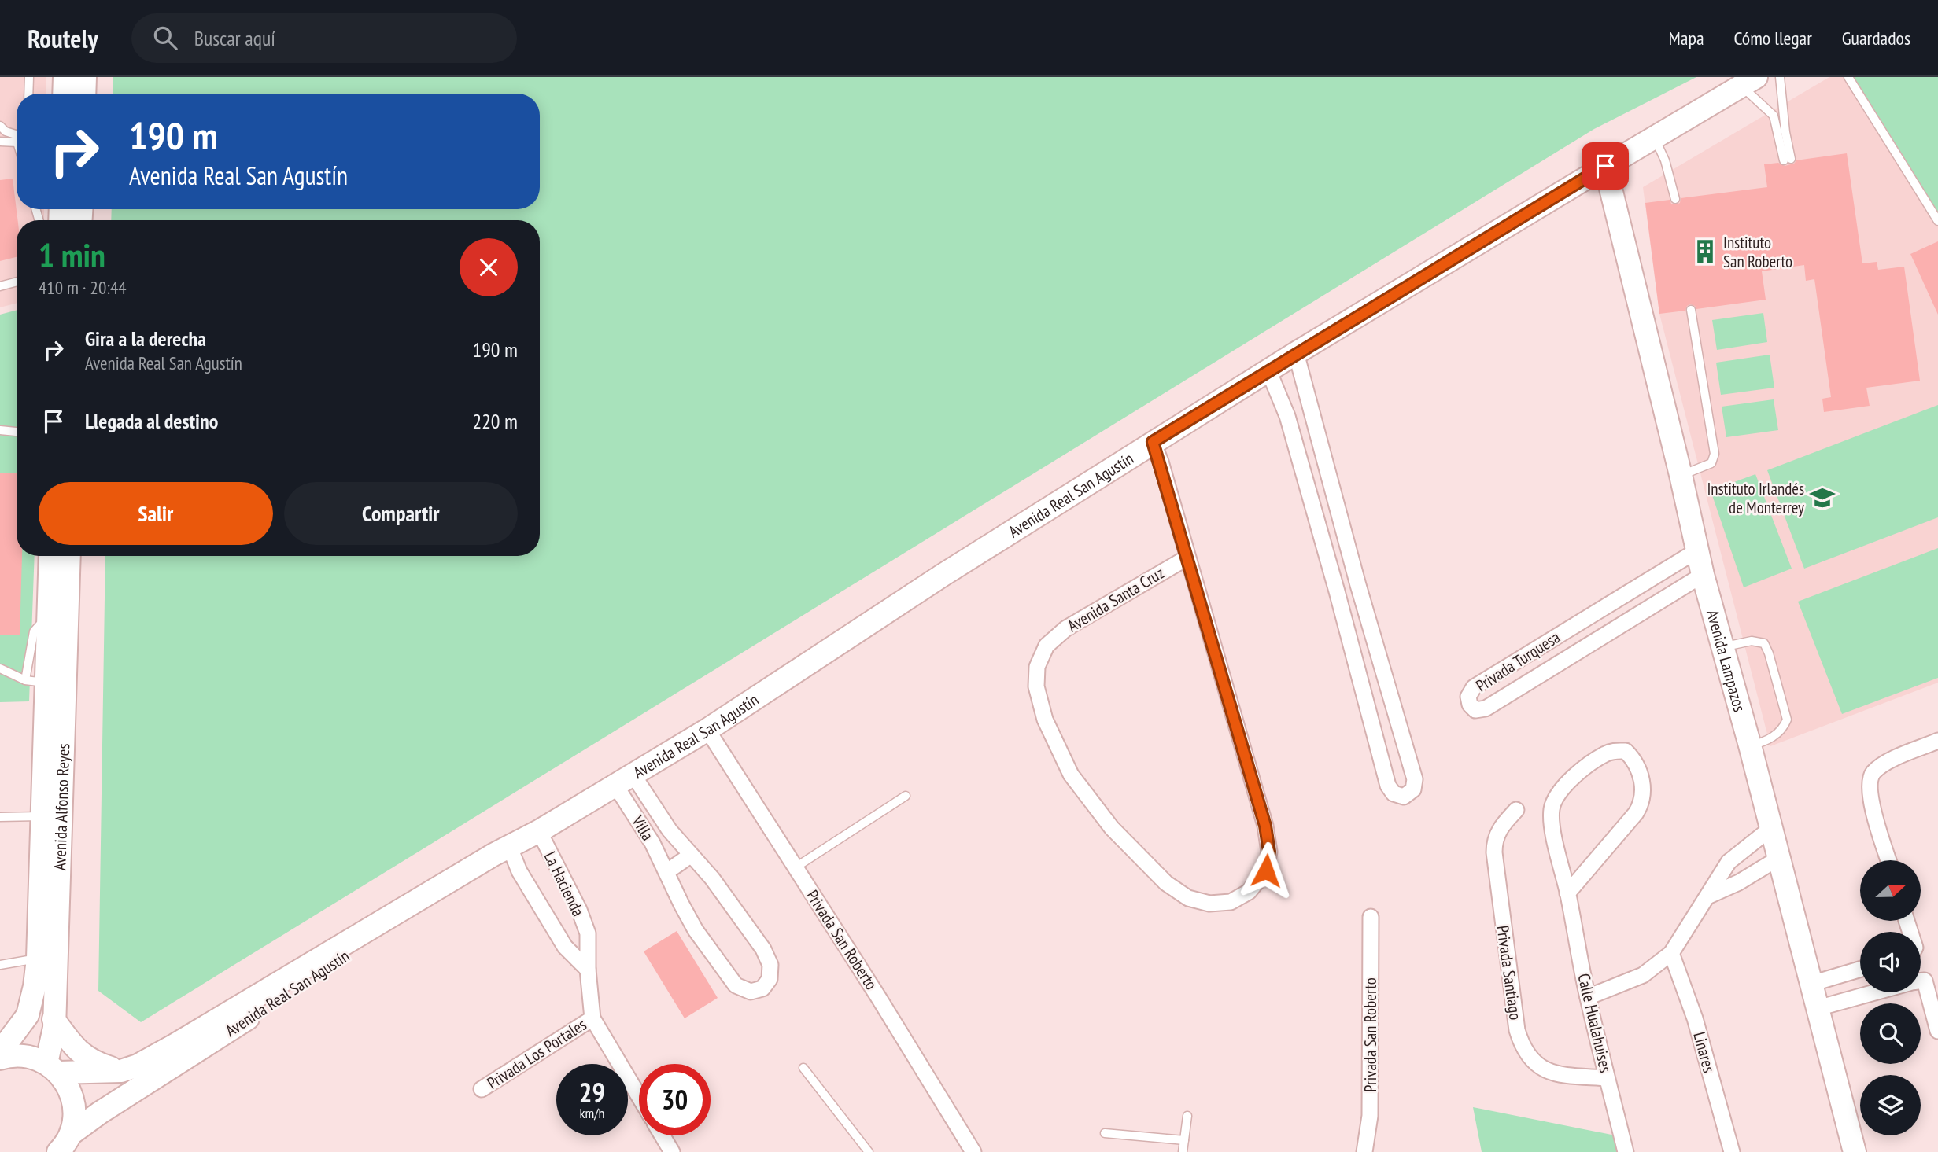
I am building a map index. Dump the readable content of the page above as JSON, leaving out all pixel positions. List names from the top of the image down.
{
  "streets": {
    "main road": ["Avenida Real San Agustín", "Avenida Lampazos", "Avenida Alfonso Reyes"],
    "street": [
      "Avenida Santa Cruz",
      "Privada Turquesa",
      "Villa",
      "La Hacienda",
      "Privada San Roberto",
      "Privada Santiago",
      "Calle Hualahuises",
      "Linares",
      "Privada Los Portales"
    ]
  },
  "crossings": [
    ["Avenida Real San Agustín", "Avenida Santa Cruz"],
    ["Avenida Real San Agustín", "Avenida Lampazos"],
    ["Avenida Real San Agustín", "Avenida Alfonso Reyes"],
    ["Avenida Real San Agustín", "Villa"],
    ["Avenida Real San Agustín", "La Hacienda"],
    ["Avenida Real San Agustín", "Privada San Roberto"],
    ["Avenida Lampazos", "Privada Turquesa"],
    ["La Hacienda", "Privada Los Portales"],
    ["Privada Santiago", "Calle Hualahuises"]
  ],
  "places": {
    "building": ["Instituto San Roberto"],
    "school or university": ["Instituto Irlandés de Monterrey"]
  },
  "north": "right",
  "page": {
    "header": "Routely",
    "search": "Buscar aquí",
    "nav": ["Mapa", "Cómo llegar", "Guardados"],
    "turn": ["190 m", "Avenida Real San Agustín"],
    "heading": ["1 min", "410 m · 20:44"],
    "list": [
      {
        "name": "Gira a la derecha",
        "note": "Avenida Real San Agustín",
        "value": "190 m"
      },
      {
        "name": "Llegada al destino",
        "value": "220 m"
      }
    ],
    "buttons": ["Salir", "Compartir"],
    "speed": "29 km/h",
    "limit": "30"
  }
}
